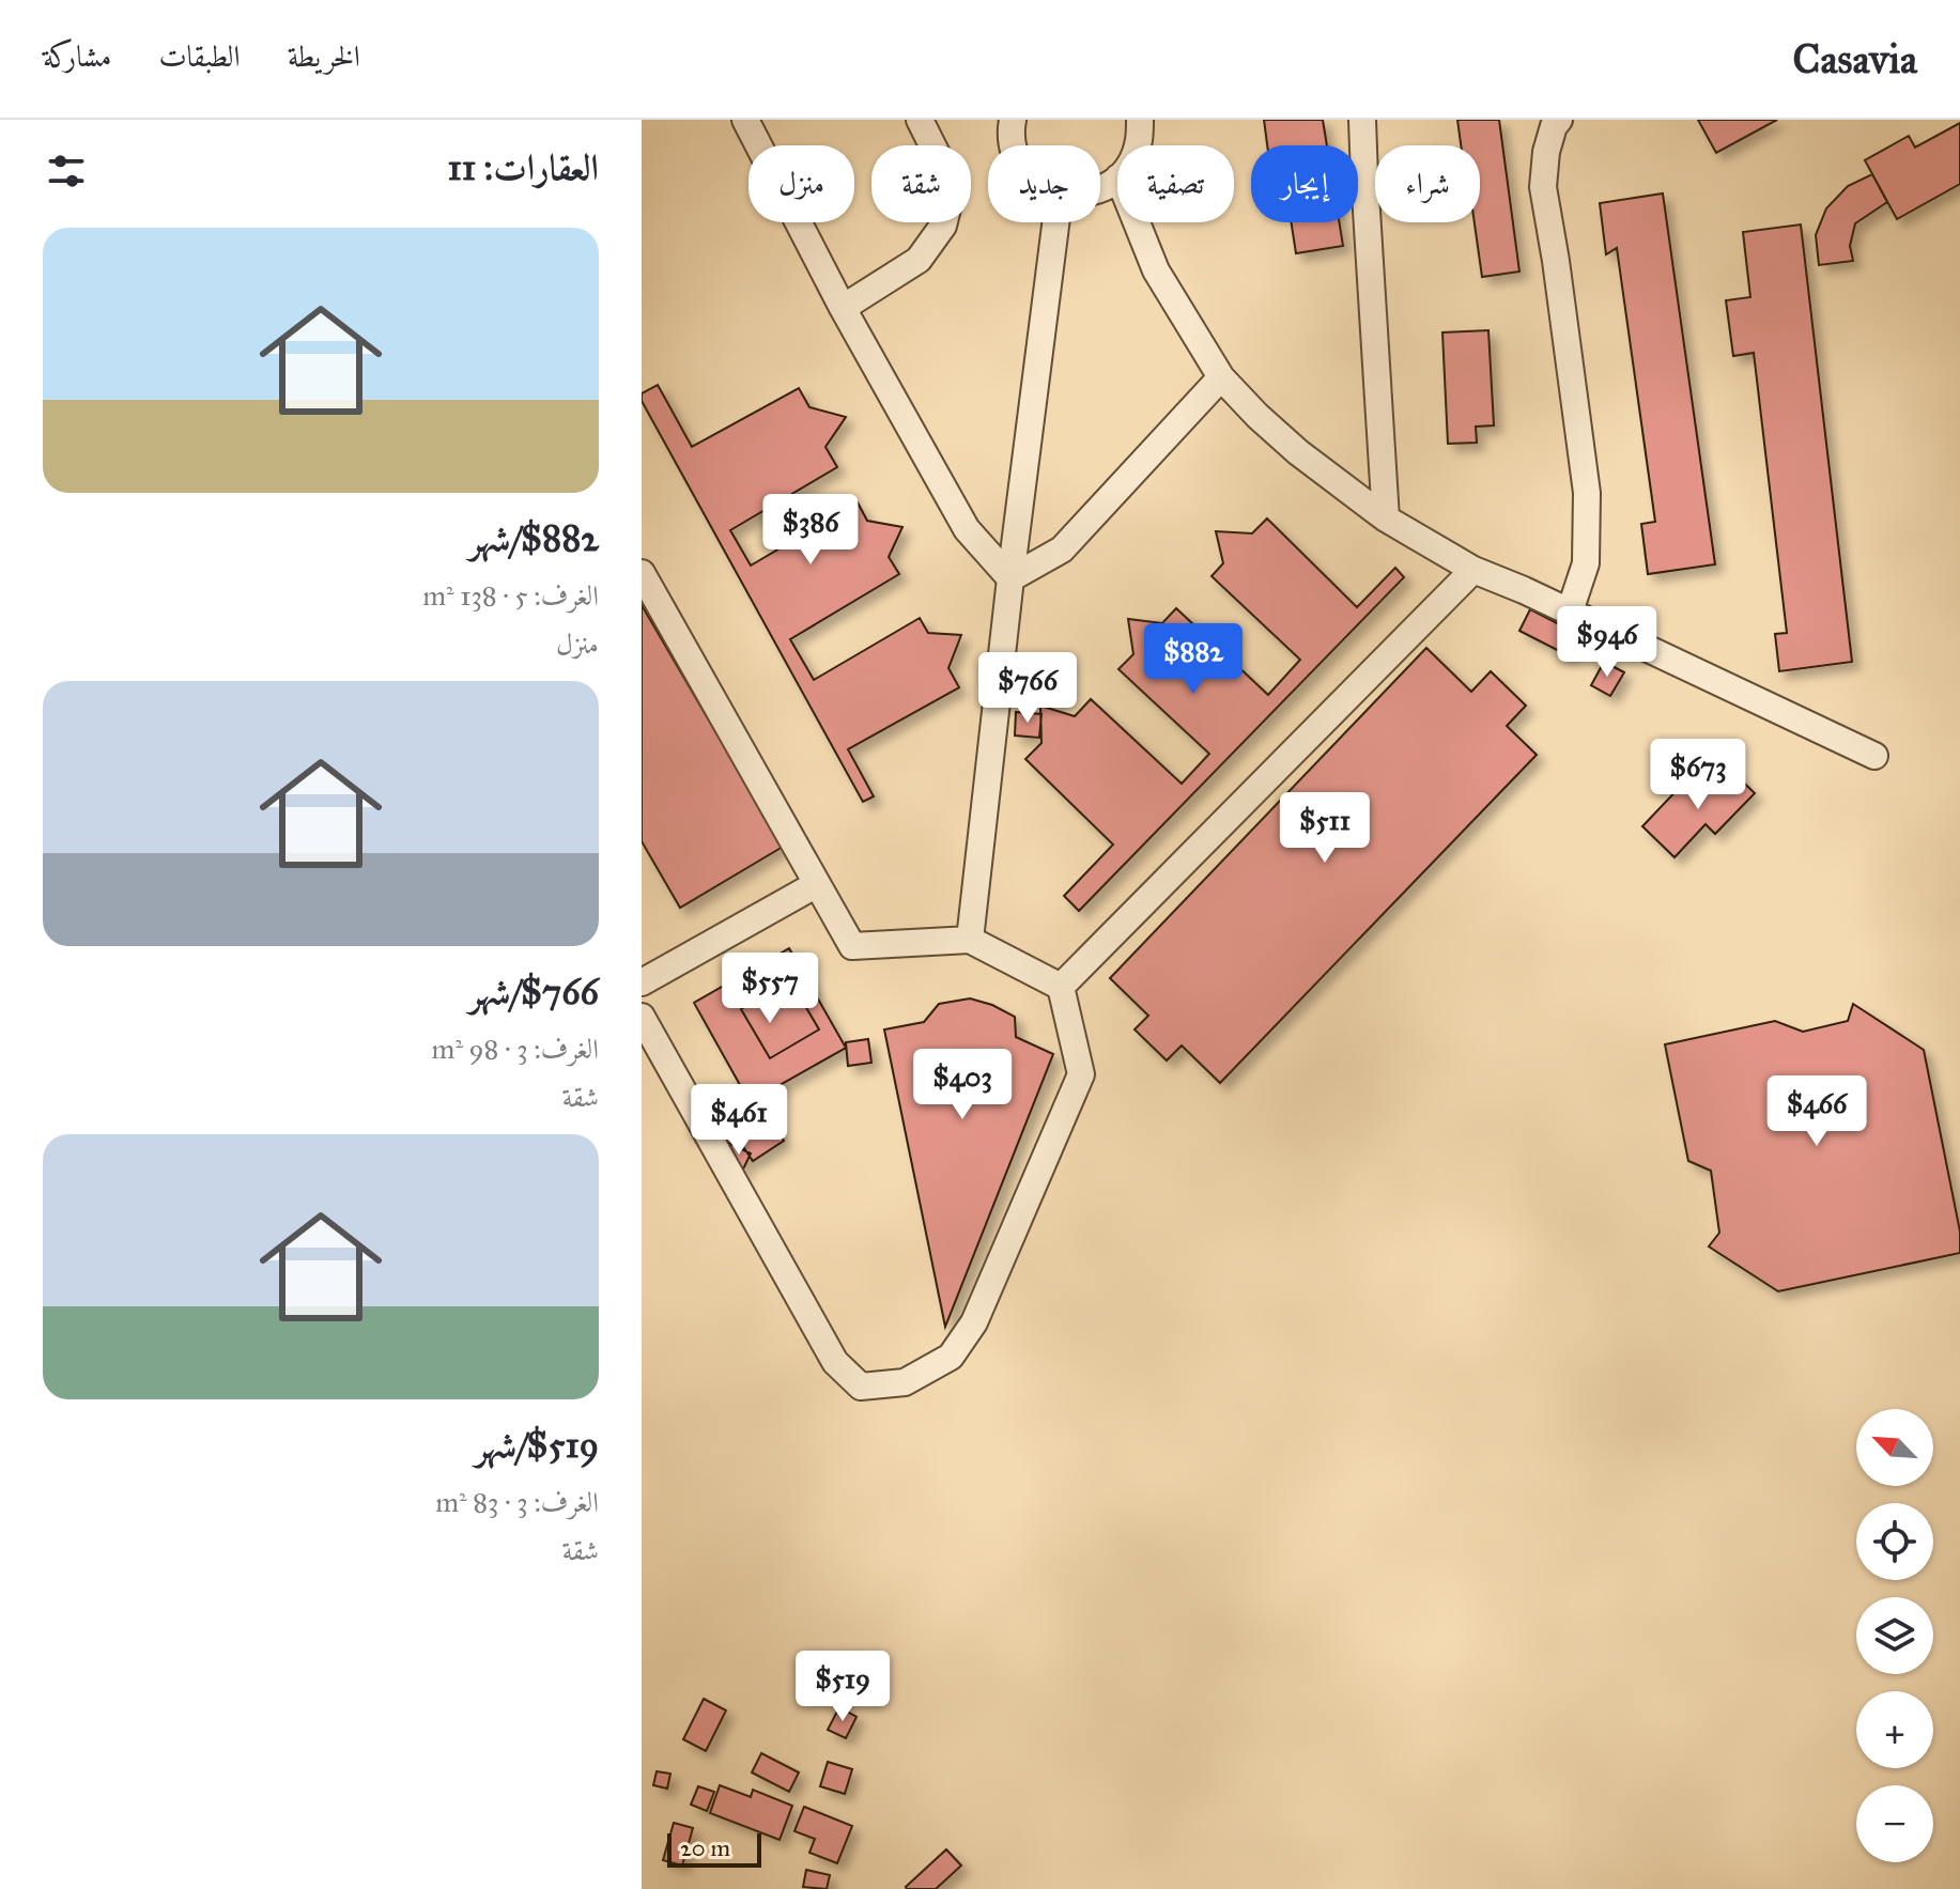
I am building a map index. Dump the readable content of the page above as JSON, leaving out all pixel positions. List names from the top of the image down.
{
  "scale_bar": "20 m",
  "north": "top left",
  "page": {
    "header": "Casavia",
    "nav": ["الخريطة", "الطبقات", "مشاركة"],
    "heading": "العقارات: 11",
    "chip": [
      "شراء",
      "إيجار",
      "تصفية",
      "جديد",
      "شقة",
      "منزل"
    ],
    "list": [
      {
        "name": "$882/شهر",
        "note": "الغرف: 5 · 138 m² · منزل"
      },
      {
        "name": "$766/شهر",
        "note": "الغرف: 3 · 98 m² · شقة"
      },
      {
        "name": "$519/شهر",
        "note": "الغرف: 3 · 83 m² · شقة"
      }
    ],
    "price": [
      "$386",
      "$946",
      "$882",
      "$766",
      "$673",
      "$511",
      "$557",
      "$403",
      "$466",
      "$461",
      "$519"
    ],
    "map_buttons": ["+", "−"],
    "scale": "20 m"
  }
}
